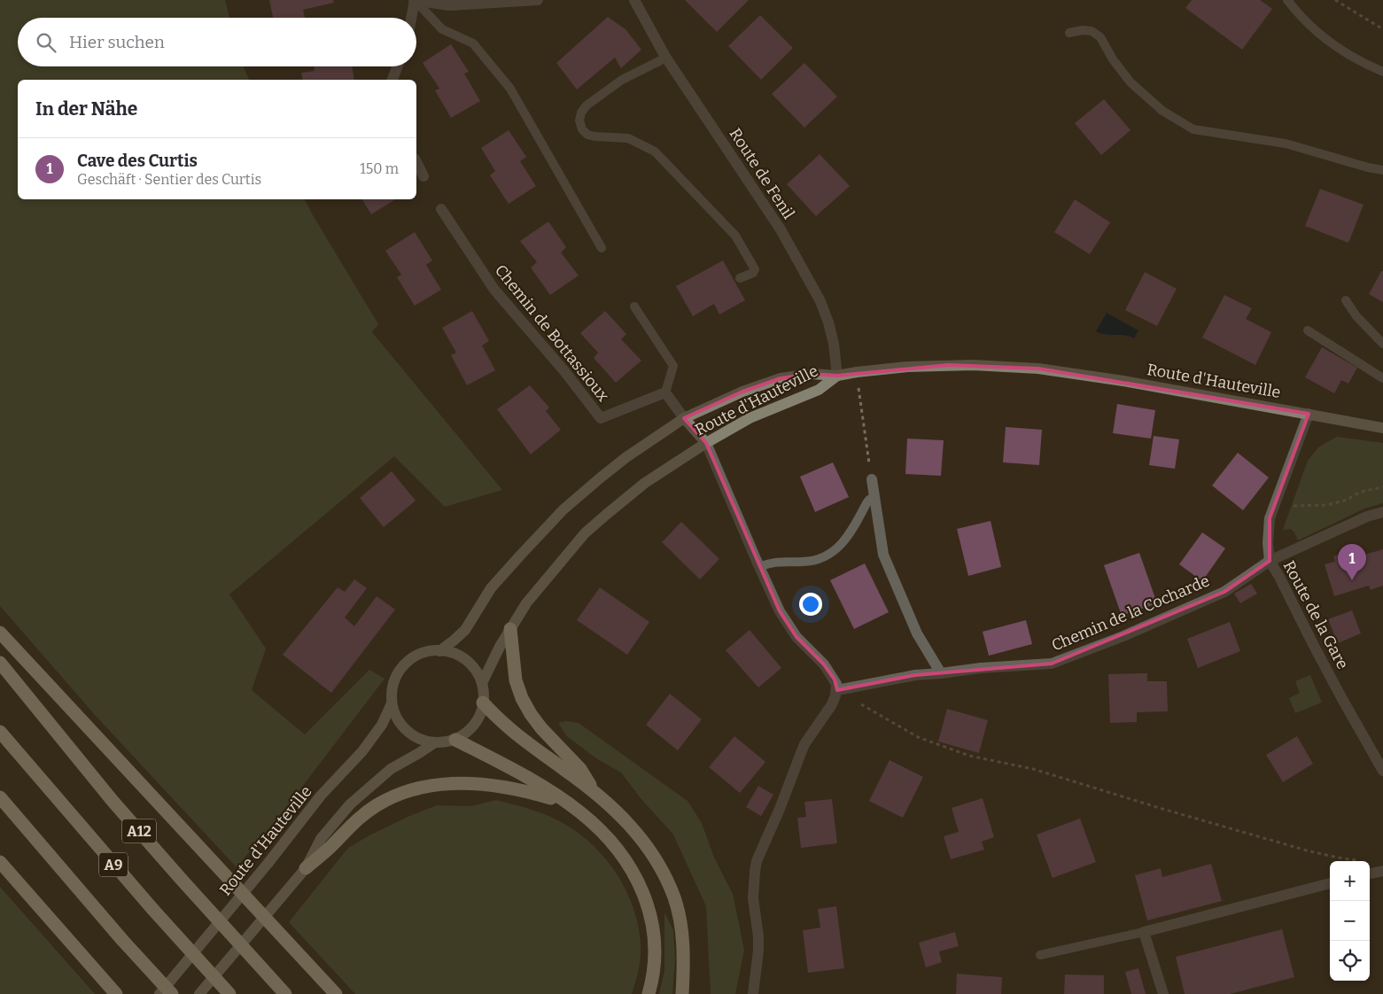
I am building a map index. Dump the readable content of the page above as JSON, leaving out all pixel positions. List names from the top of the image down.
{
  "streets": {
    "highway": ["A12", "A9"],
    "main road": ["Route d'Hauteville"],
    "street": [
      "Route de Fenil",
      "Chemin de Bottassioux",
      "Chemin de la Cocharde",
      "Route de la Gare"
    ]
  },
  "crossings": [
    ["Route de Fenil", "Route d'Hauteville"],
    ["Route d'Hauteville", "Route de la Gare"],
    ["Chemin de la Cocharde", "Route de la Gare"]
  ],
  "page": {
    "search": "Hier suchen",
    "heading": "In der Nähe",
    "list": [
      {
        "mark": "1",
        "name": "Cave des Curtis",
        "note": "Geschäft · Sentier des Curtis",
        "value": "150 m"
      }
    ],
    "pins": "1",
    "map_buttons": ["+", "−"]
  }
}
